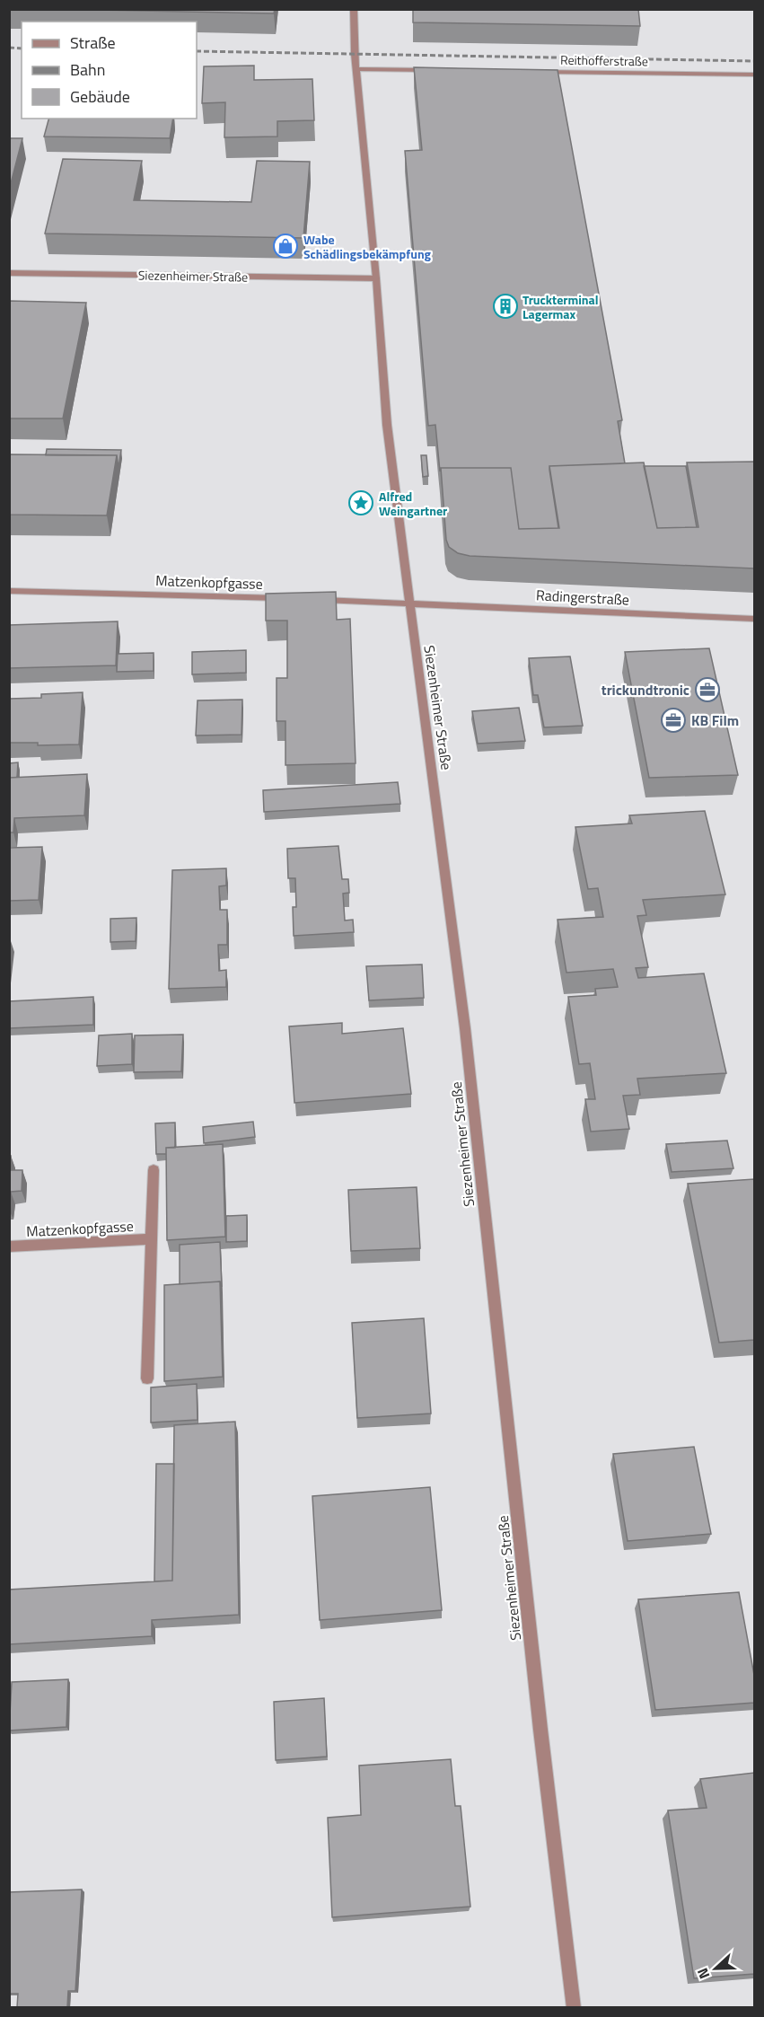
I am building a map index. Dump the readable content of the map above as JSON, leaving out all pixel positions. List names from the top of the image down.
{
  "streets": {
    "street": [
      "Reithofferstraße",
      "Siezenheimer Straße",
      "Matzenkopfgasse",
      "Radingerstraße"
    ]
  },
  "crossings": [
    ["Siezenheimer Straße", "Radingerstraße"]
  ],
  "places": {
    "shop": ["Wabe Schädlingsbekämpfung"],
    "building": ["Truckterminal Lagermax"],
    "place": ["Alfred Weingartner"],
    "office": ["trickundtronic", "KB Film"]
  },
  "legend": ["Straße", "Bahn", "Gebäude"],
  "north": "left"
}
